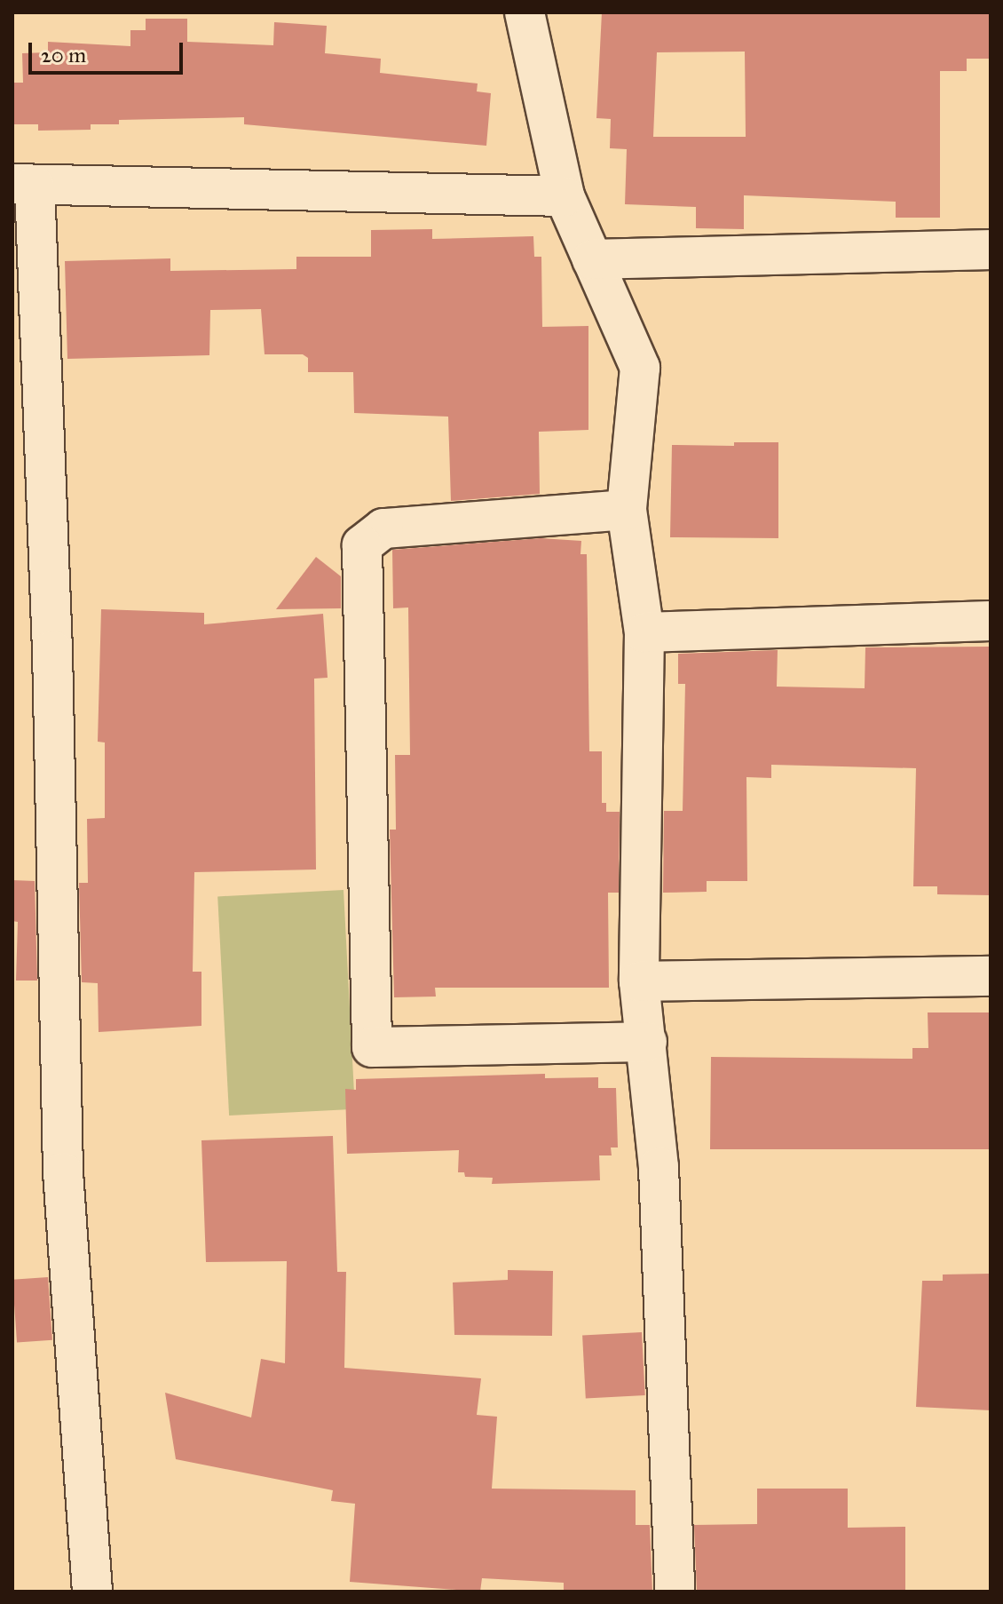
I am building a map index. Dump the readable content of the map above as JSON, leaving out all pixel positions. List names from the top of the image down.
{
  "scale_bar": "20 m"
}
